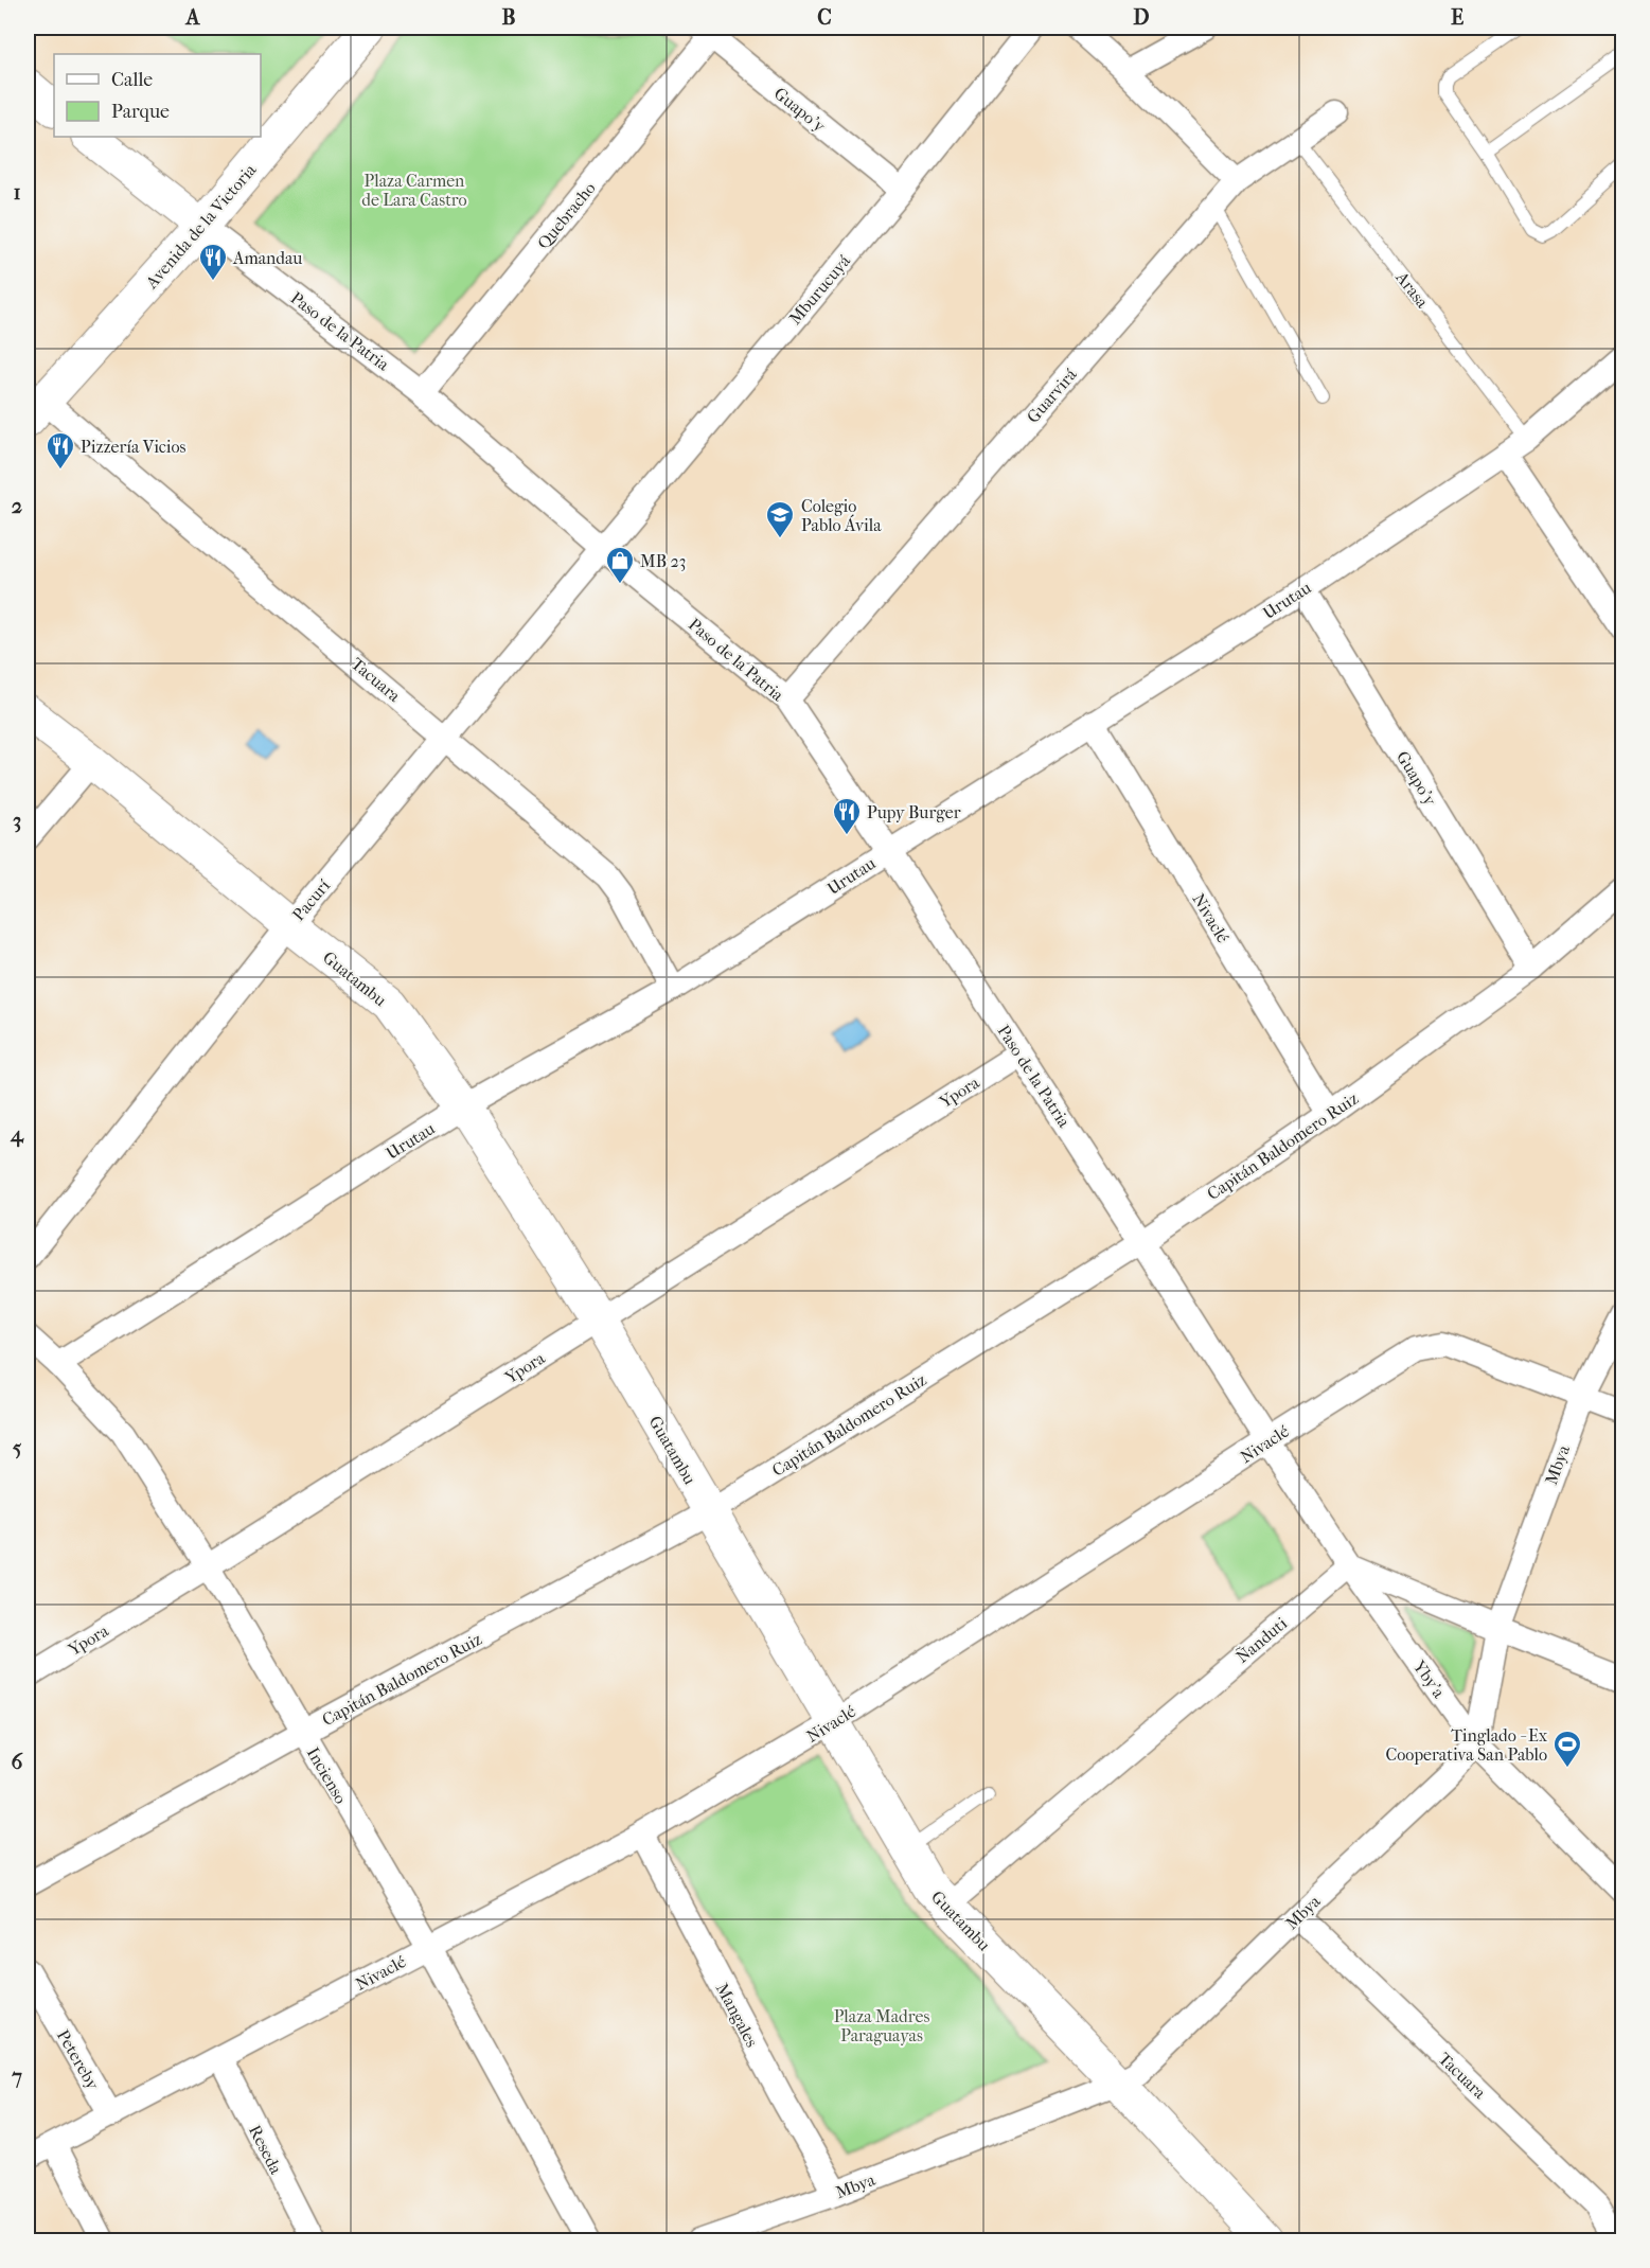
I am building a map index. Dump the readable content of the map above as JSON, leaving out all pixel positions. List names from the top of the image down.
{
  "streets": {
    "street": [
      "Guapo'y",
      "Quebracho",
      "Avenida de la Victoria",
      "Mburucuyá",
      "Paso de la Patria",
      "Guarvirá",
      "Urutau",
      "Tacuara",
      "Pacurí",
      "Nivaclé",
      "Guatambu",
      "Ypora",
      "Capitán Baldomero Ruiz",
      "Mbya",
      "Ñanduti",
      "Yby'a",
      "Incienso",
      "Mangales",
      "Petereby",
      "Reseda"
    ],
    "lane": ["Arasa"]
  },
  "crossings": [
    ["Guapo'y", "Quebracho"],
    ["Guapo'y", "Mburucuyá"],
    ["Guapo'y", "Urutau"],
    ["Guapo'y", "Capitán Baldomero Ruiz"],
    ["Quebracho", "Paso de la Patria"],
    ["Avenida de la Victoria", "Paso de la Patria"],
    ["Avenida de la Victoria", "Tacuara"],
    ["Mburucuyá", "Paso de la Patria"],
    ["Mburucuyá", "Pacurí"],
    ["Arasa", "Guarvirá"],
    ["Arasa", "Urutau"],
    ["Paso de la Patria", "Guarvirá"],
    ["Paso de la Patria", "Urutau"],
    ["Paso de la Patria", "Pacurí"],
    ["Paso de la Patria", "Nivaclé"],
    ["Paso de la Patria", "Ypora"],
    ["Paso de la Patria", "Capitán Baldomero Ruiz"],
    ["Paso de la Patria", "Yby'a"],
    ["Urutau", "Tacuara"],
    ["Urutau", "Nivaclé"],
    ["Urutau", "Guatambu"],
    ["Urutau", "Incienso"],
    ["Tacuara", "Pacurí"],
    ["Tacuara", "Mbya"],
    ["Pacurí", "Guatambu"],
    ["Nivaclé", "Guatambu"],
    ["Nivaclé", "Capitán Baldomero Ruiz"],
    ["Nivaclé", "Mbya"],
    ["Nivaclé", "Yby'a"],
    ["Nivaclé", "Incienso"],
    ["Nivaclé", "Mangales"],
    ["Nivaclé", "Petereby"],
    ["Nivaclé", "Reseda"],
    ["Guatambu", "Ypora"],
    ["Guatambu", "Capitán Baldomero Ruiz"],
    ["Guatambu", "Mbya"],
    ["Guatambu", "Ñanduti"],
    ["Ypora", "Incienso"],
    ["Capitán Baldomero Ruiz", "Incienso"],
    ["Mbya", "Yby'a"],
    ["Mbya", "Mangales"],
    ["Ñanduti", "Yby'a"]
  ],
  "parks": ["Plaza Carmen de Lara Castro", "Plaza Madres Paraguayas"],
  "places": {
    "restaurant": ["Amandau", "Pizzería Vicios", "Pupy Burger"],
    "school or university": ["Colegio Pablo Ávila"],
    "shop": ["MB 23"],
    "sports": ["Tinglado - Ex Cooperativa San Pablo"]
  },
  "legend": ["Calle", "Parque"],
  "grid": {
    "columns": [
      "A",
      "B",
      "C",
      "D",
      "E"
    ],
    "rows": [
      "1",
      "2",
      "3",
      "4",
      "5",
      "6",
      "7"
    ]
  }
}
